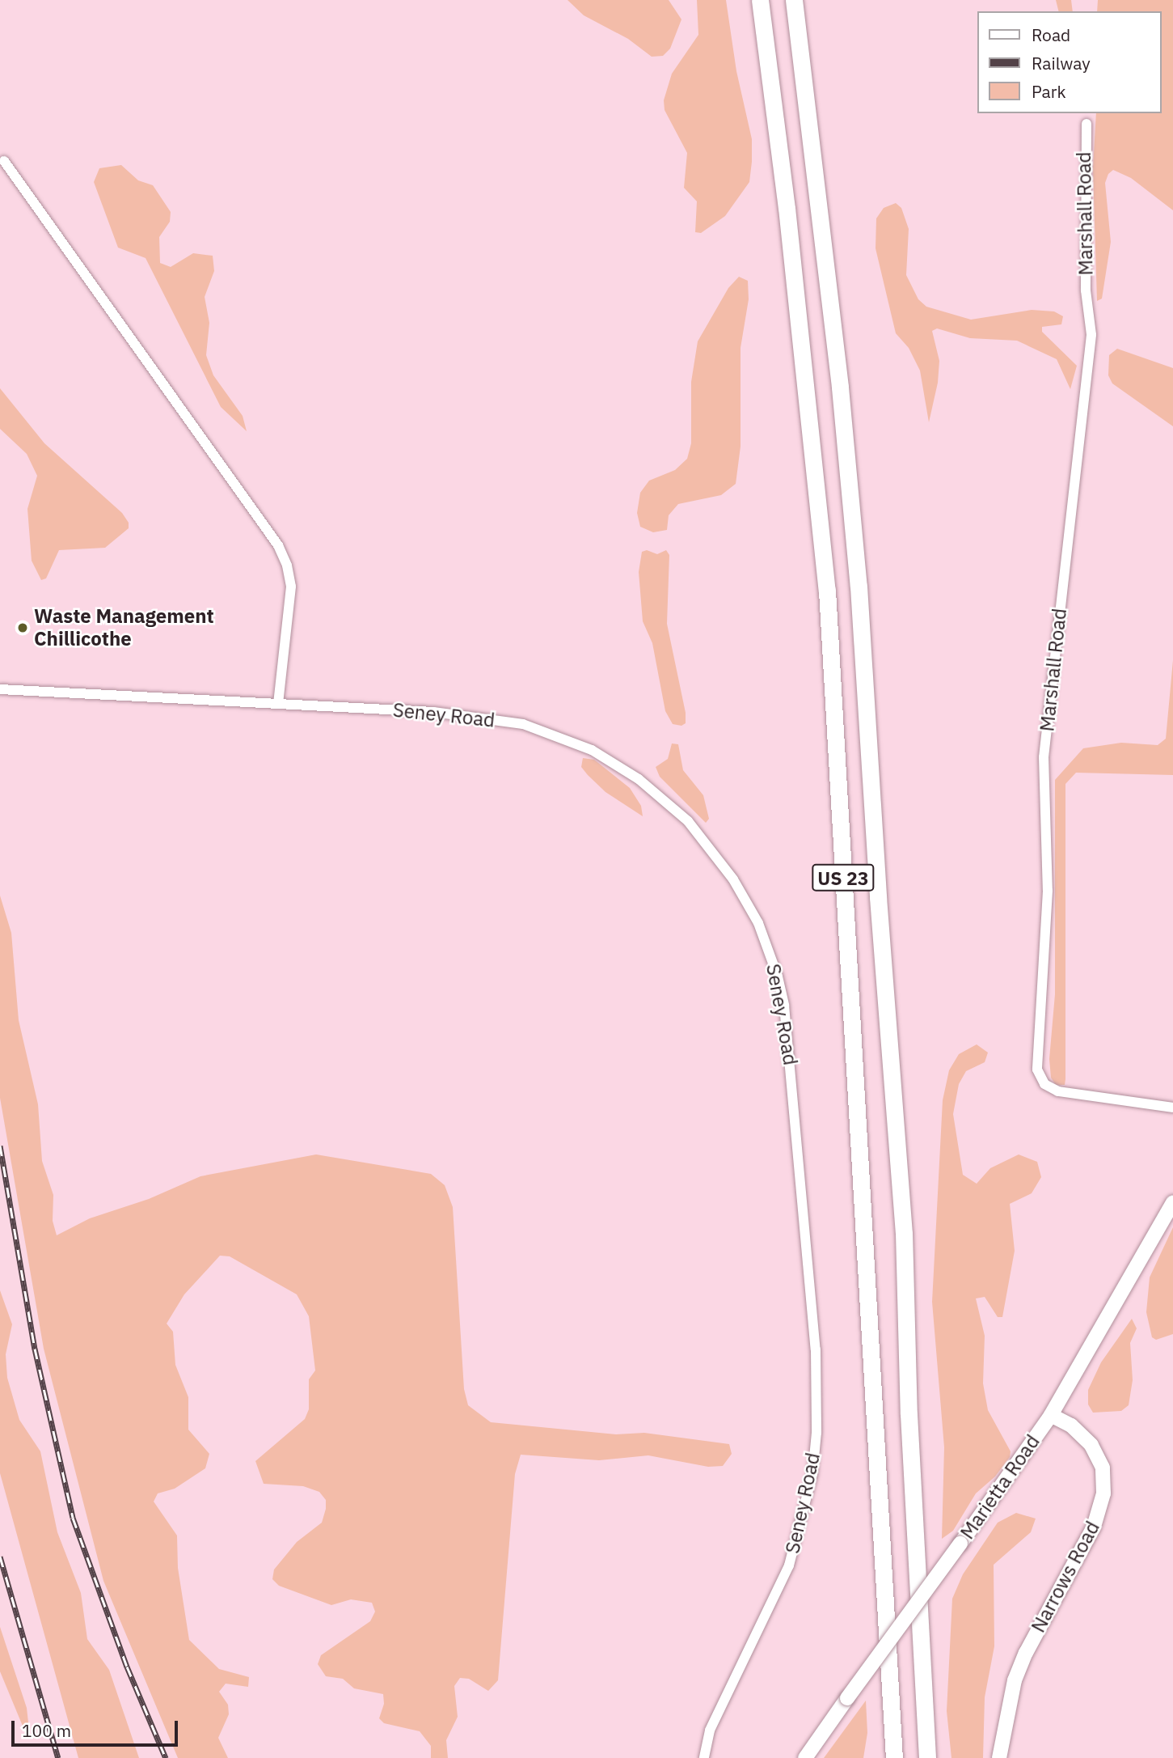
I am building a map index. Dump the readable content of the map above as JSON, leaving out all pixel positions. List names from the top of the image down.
{
  "streets": {
    "highway": ["US 23"],
    "street": [
      "Marshall Road",
      "Seney Road",
      "Marietta Road",
      "Narrows Road"
    ]
  },
  "crossings": [
    ["Marietta Road", "Narrows Road"]
  ],
  "places": ["Waste Management Chillicothe"],
  "legend": ["Road", "Railway", "Park"],
  "scale_bar": "100 m"
}
